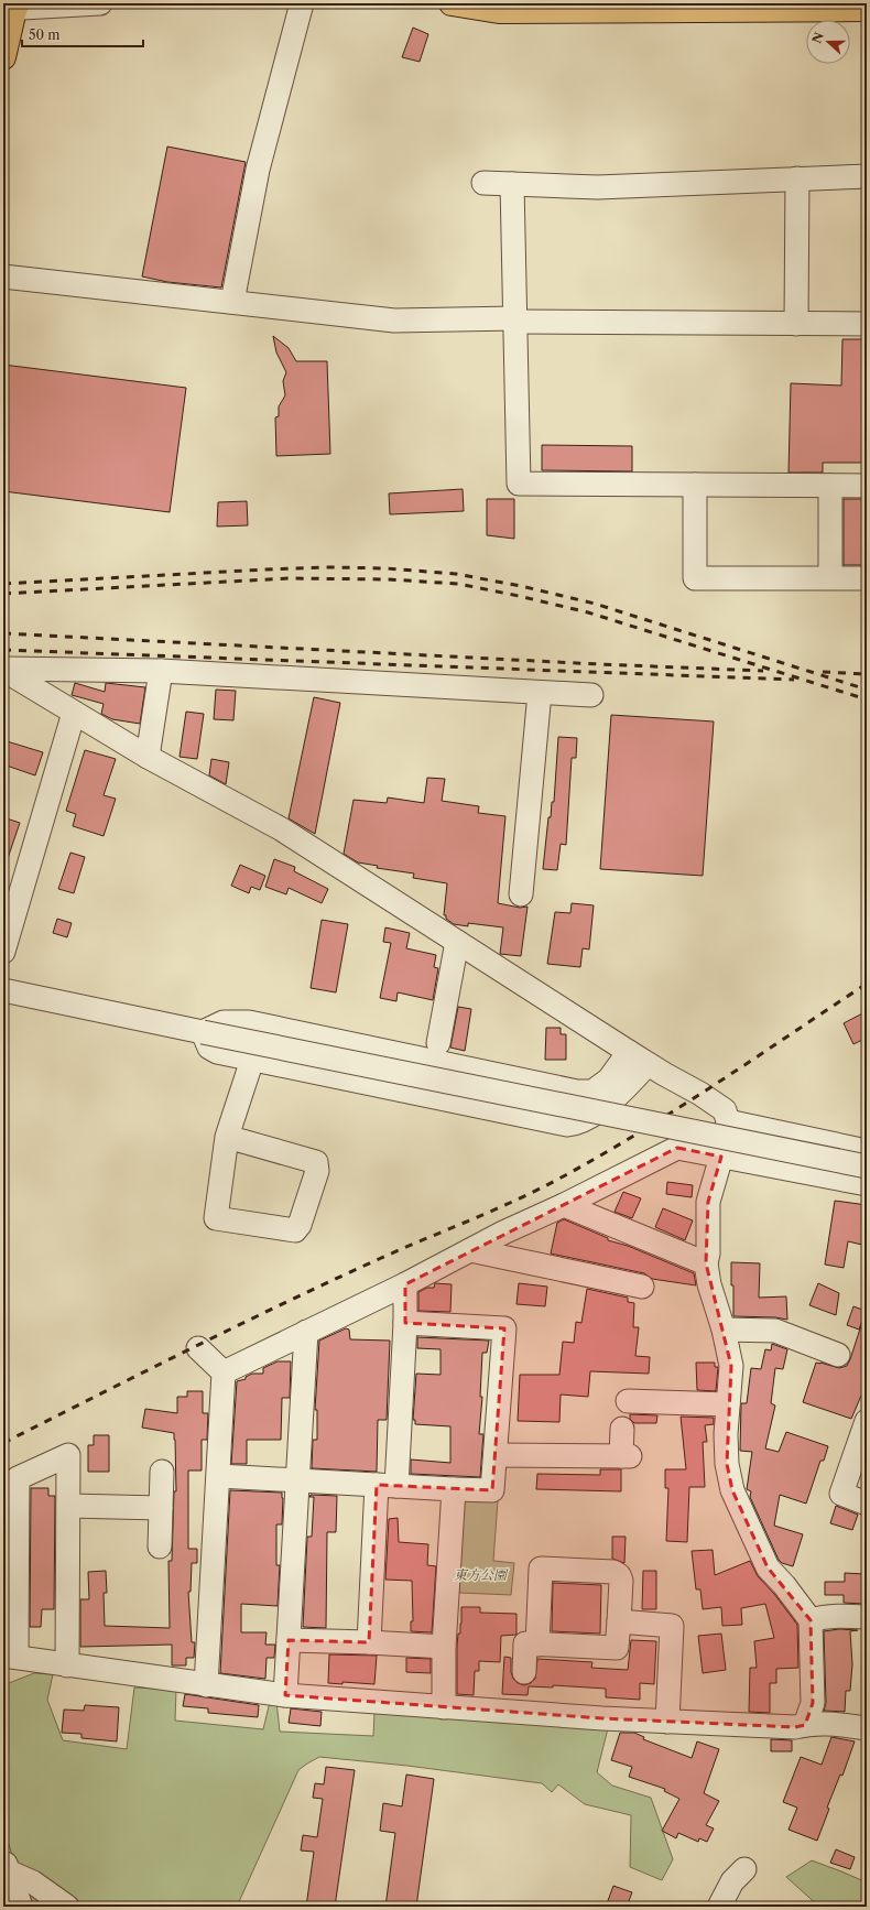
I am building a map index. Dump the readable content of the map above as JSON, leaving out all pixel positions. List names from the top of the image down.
{
  "parks": ["東方公園"],
  "scale_bar": "50 m",
  "north": "left"
}
